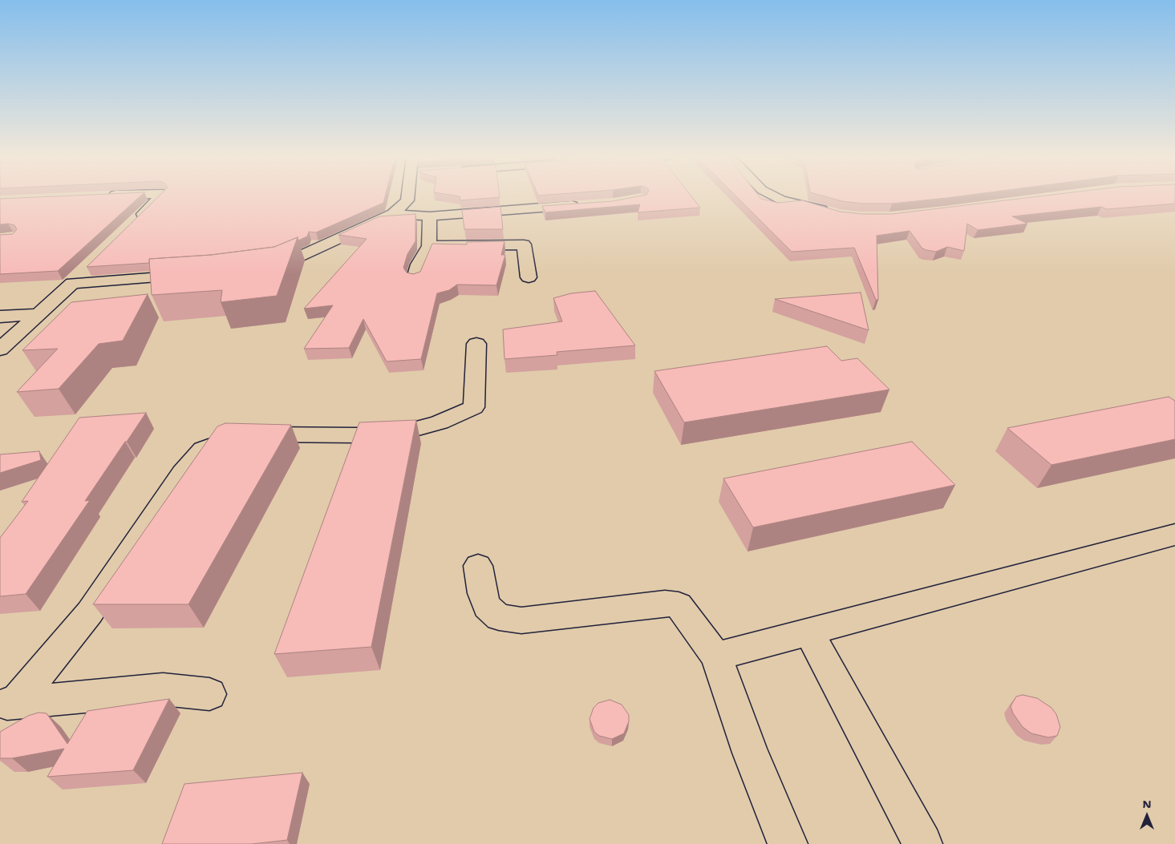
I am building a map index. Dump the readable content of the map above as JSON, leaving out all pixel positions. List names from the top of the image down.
{
  "north": "top"
}
